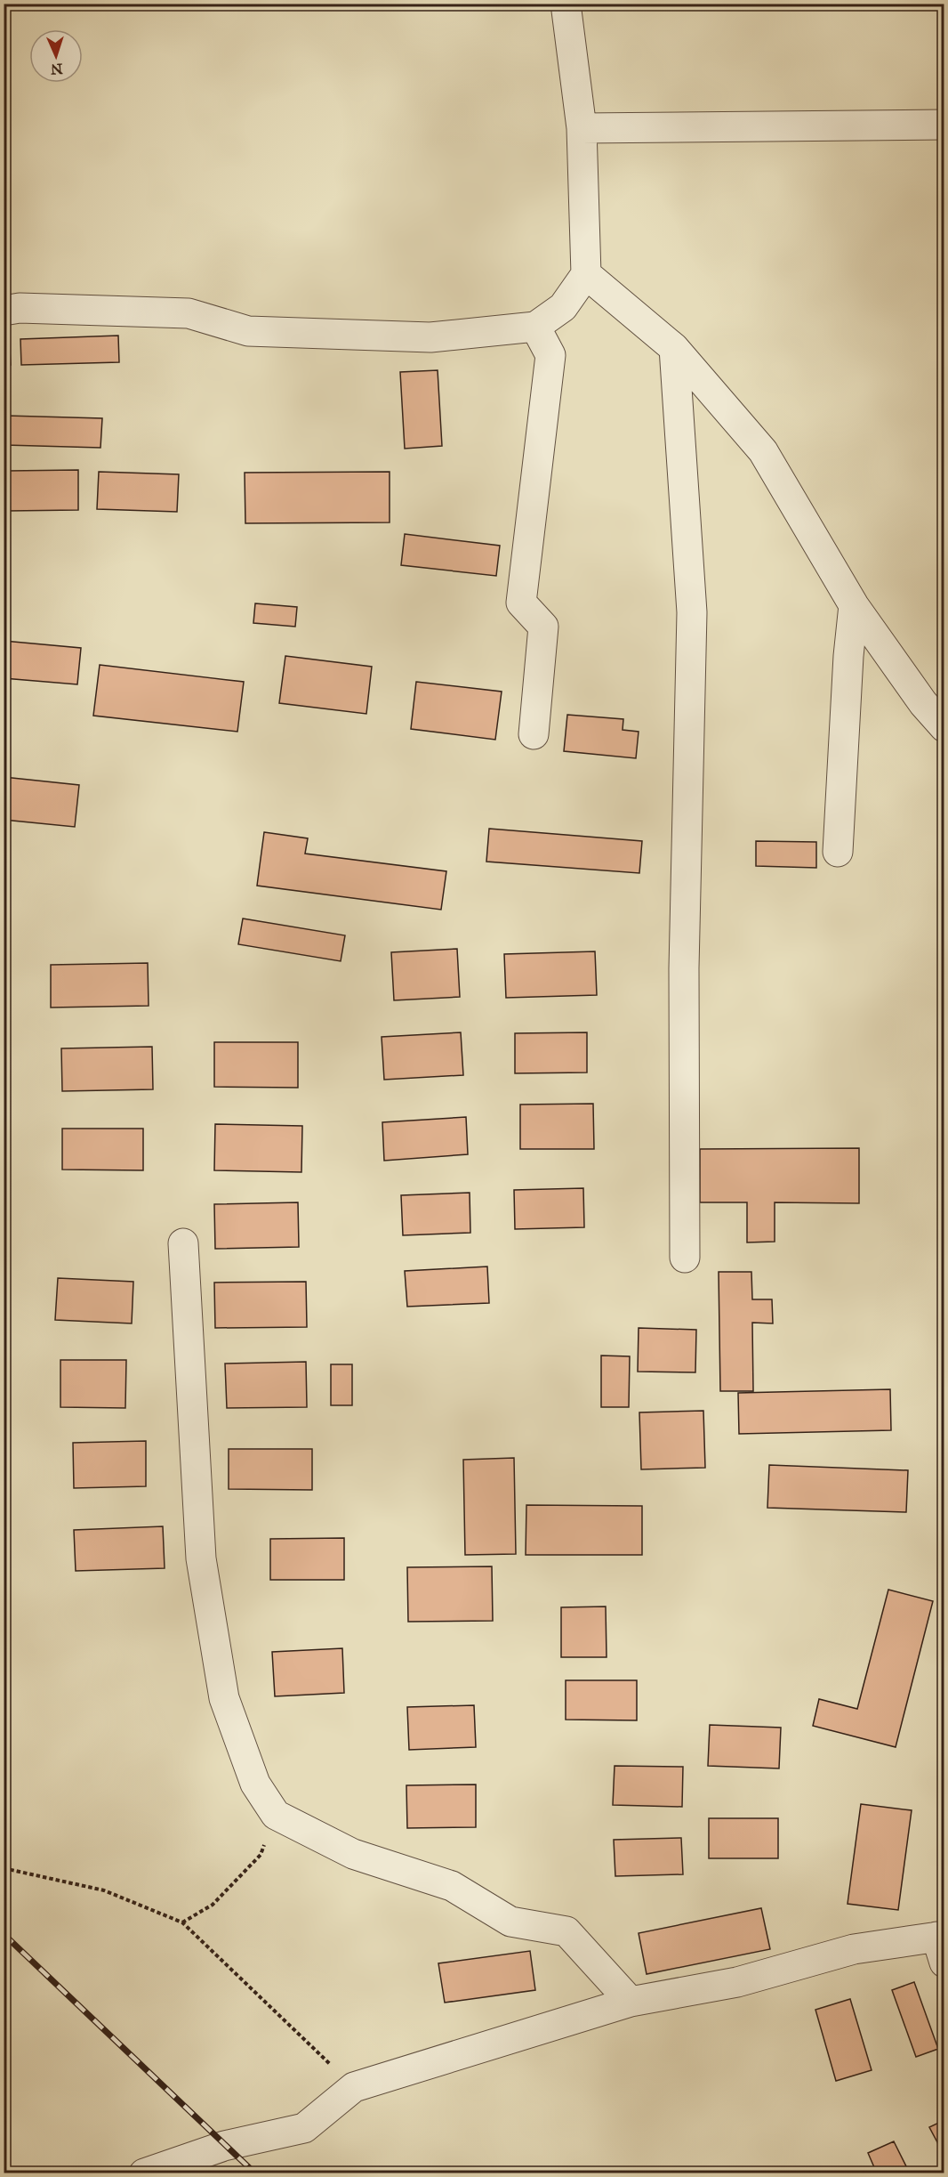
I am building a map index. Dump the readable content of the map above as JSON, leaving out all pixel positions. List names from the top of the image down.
{
  "north": "bottom"
}
